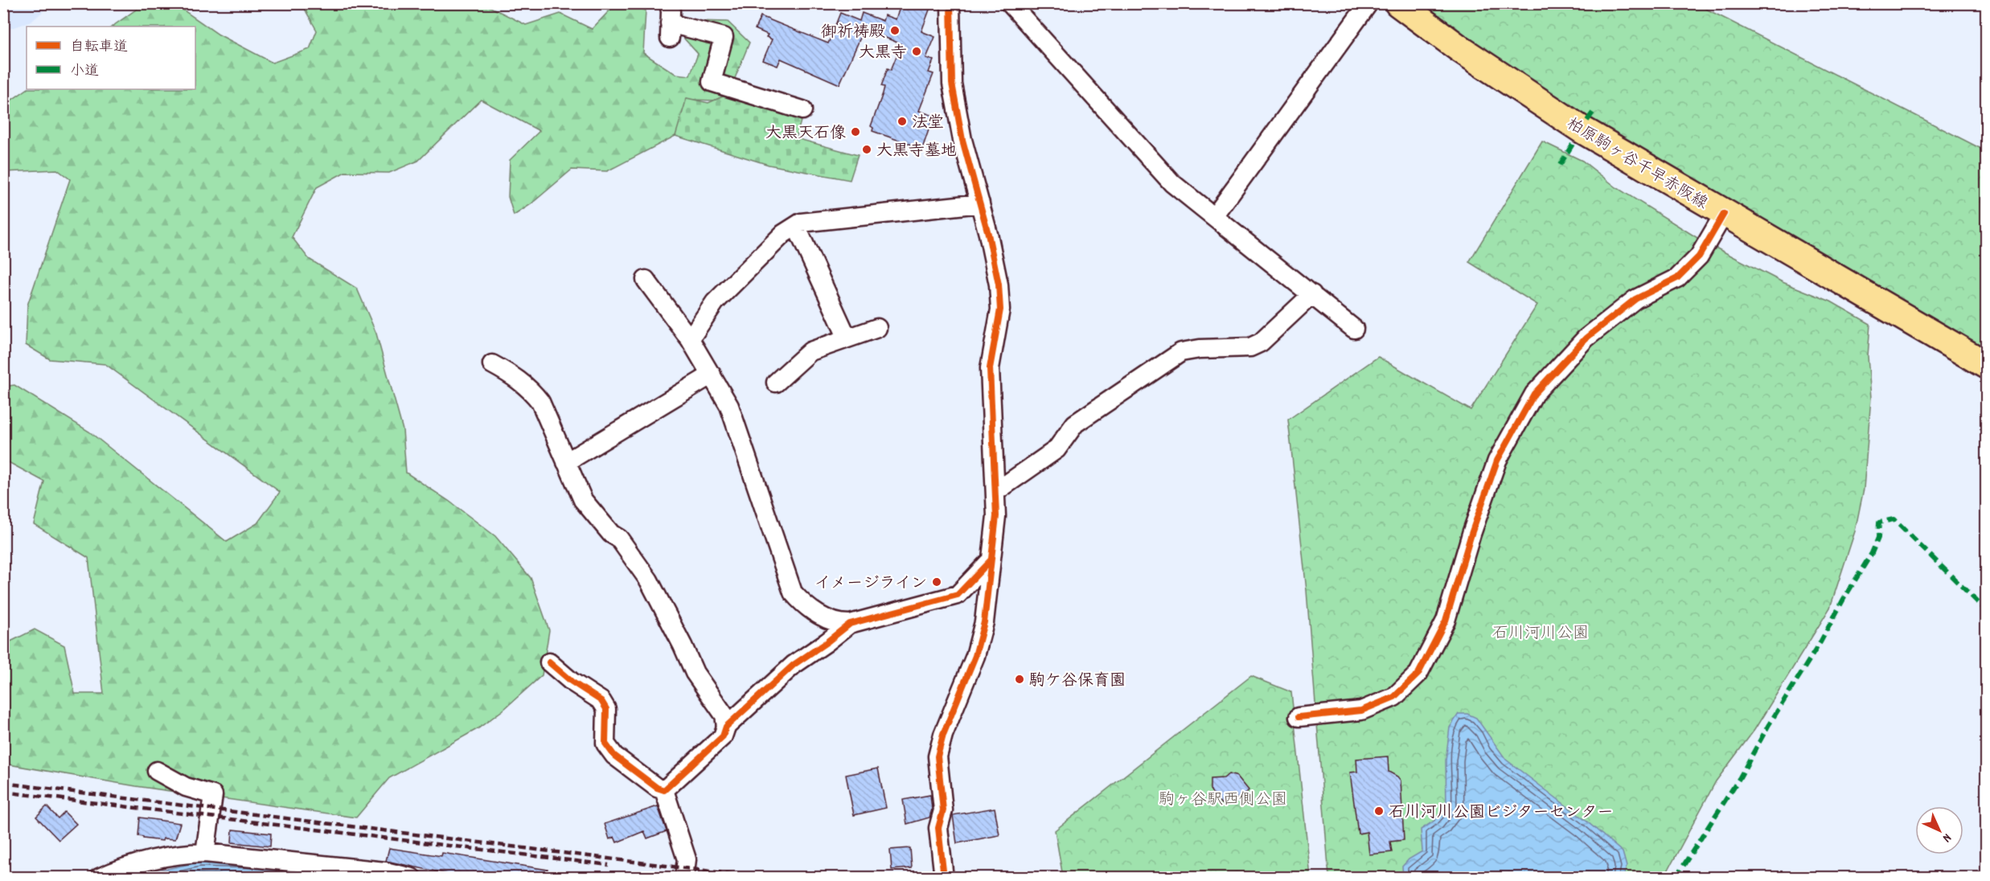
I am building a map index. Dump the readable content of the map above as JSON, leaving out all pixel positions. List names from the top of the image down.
{
  "streets": {
    "main road": ["柏原駒ヶ谷千早赤阪線"]
  },
  "parks": ["石川河川公園", "駒ヶ谷駅西側公園"],
  "places": [
    "御祈祷殿",
    "大黒寺",
    "法堂",
    "大黒天石像",
    "大黒寺墓地",
    "イメージライン",
    "駒ケ谷保育園",
    "石川河川公園ビジターセンター"
  ],
  "legend": ["自転車道", "小道"],
  "north": "bottom right"
}
